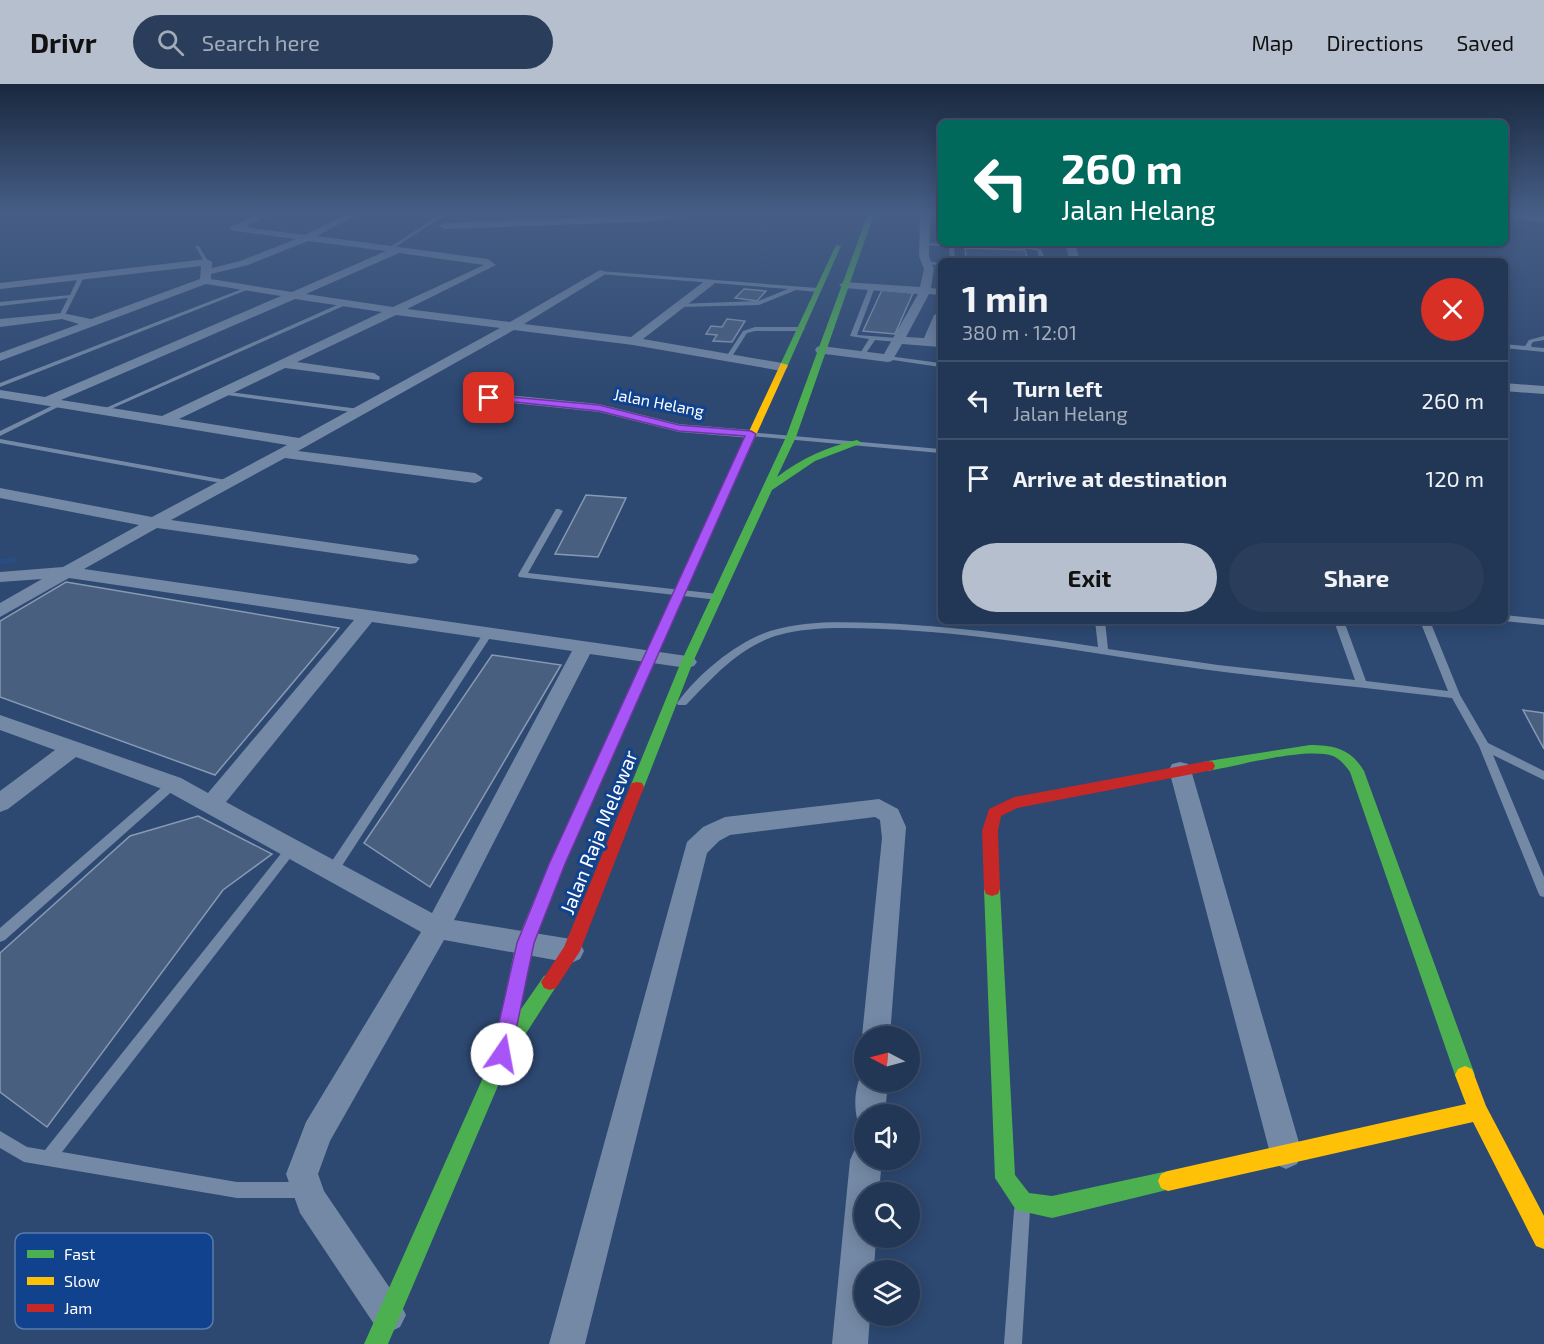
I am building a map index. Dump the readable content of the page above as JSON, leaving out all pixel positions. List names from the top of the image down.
{
  "streets": {
    "main road": ["Jalan Raja Melewar"],
    "street": ["Jalan Helang"]
  },
  "crossings": [
    ["Jalan Helang", "Jalan Raja Melewar"]
  ],
  "legend": ["Fast", "Slow", "Jam"],
  "north": "left",
  "page": {
    "header": "Drivr",
    "search": "Search here",
    "nav": ["Map", "Directions", "Saved"],
    "turn": ["260 m", "Jalan Helang"],
    "heading": ["1 min", "380 m · 12:01"],
    "list": [
      {
        "name": "Turn left",
        "note": "Jalan Helang",
        "value": "260 m"
      },
      {
        "name": "Arrive at destination",
        "value": "120 m"
      }
    ],
    "buttons": ["Exit", "Share"]
  }
}
